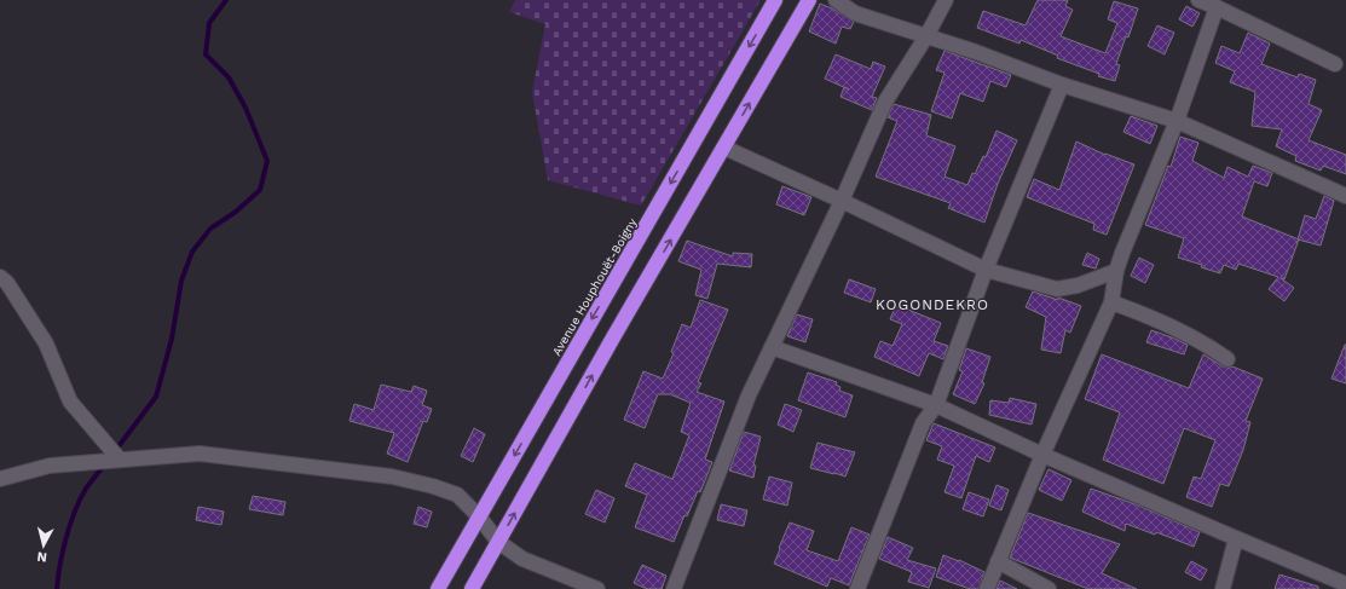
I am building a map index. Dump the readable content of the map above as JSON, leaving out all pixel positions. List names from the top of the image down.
{
  "streets": {
    "highway": ["Avenue Houphouët-Boigny"]
  },
  "districts": ["KOGONDEKRO"],
  "north": "bottom"
}
